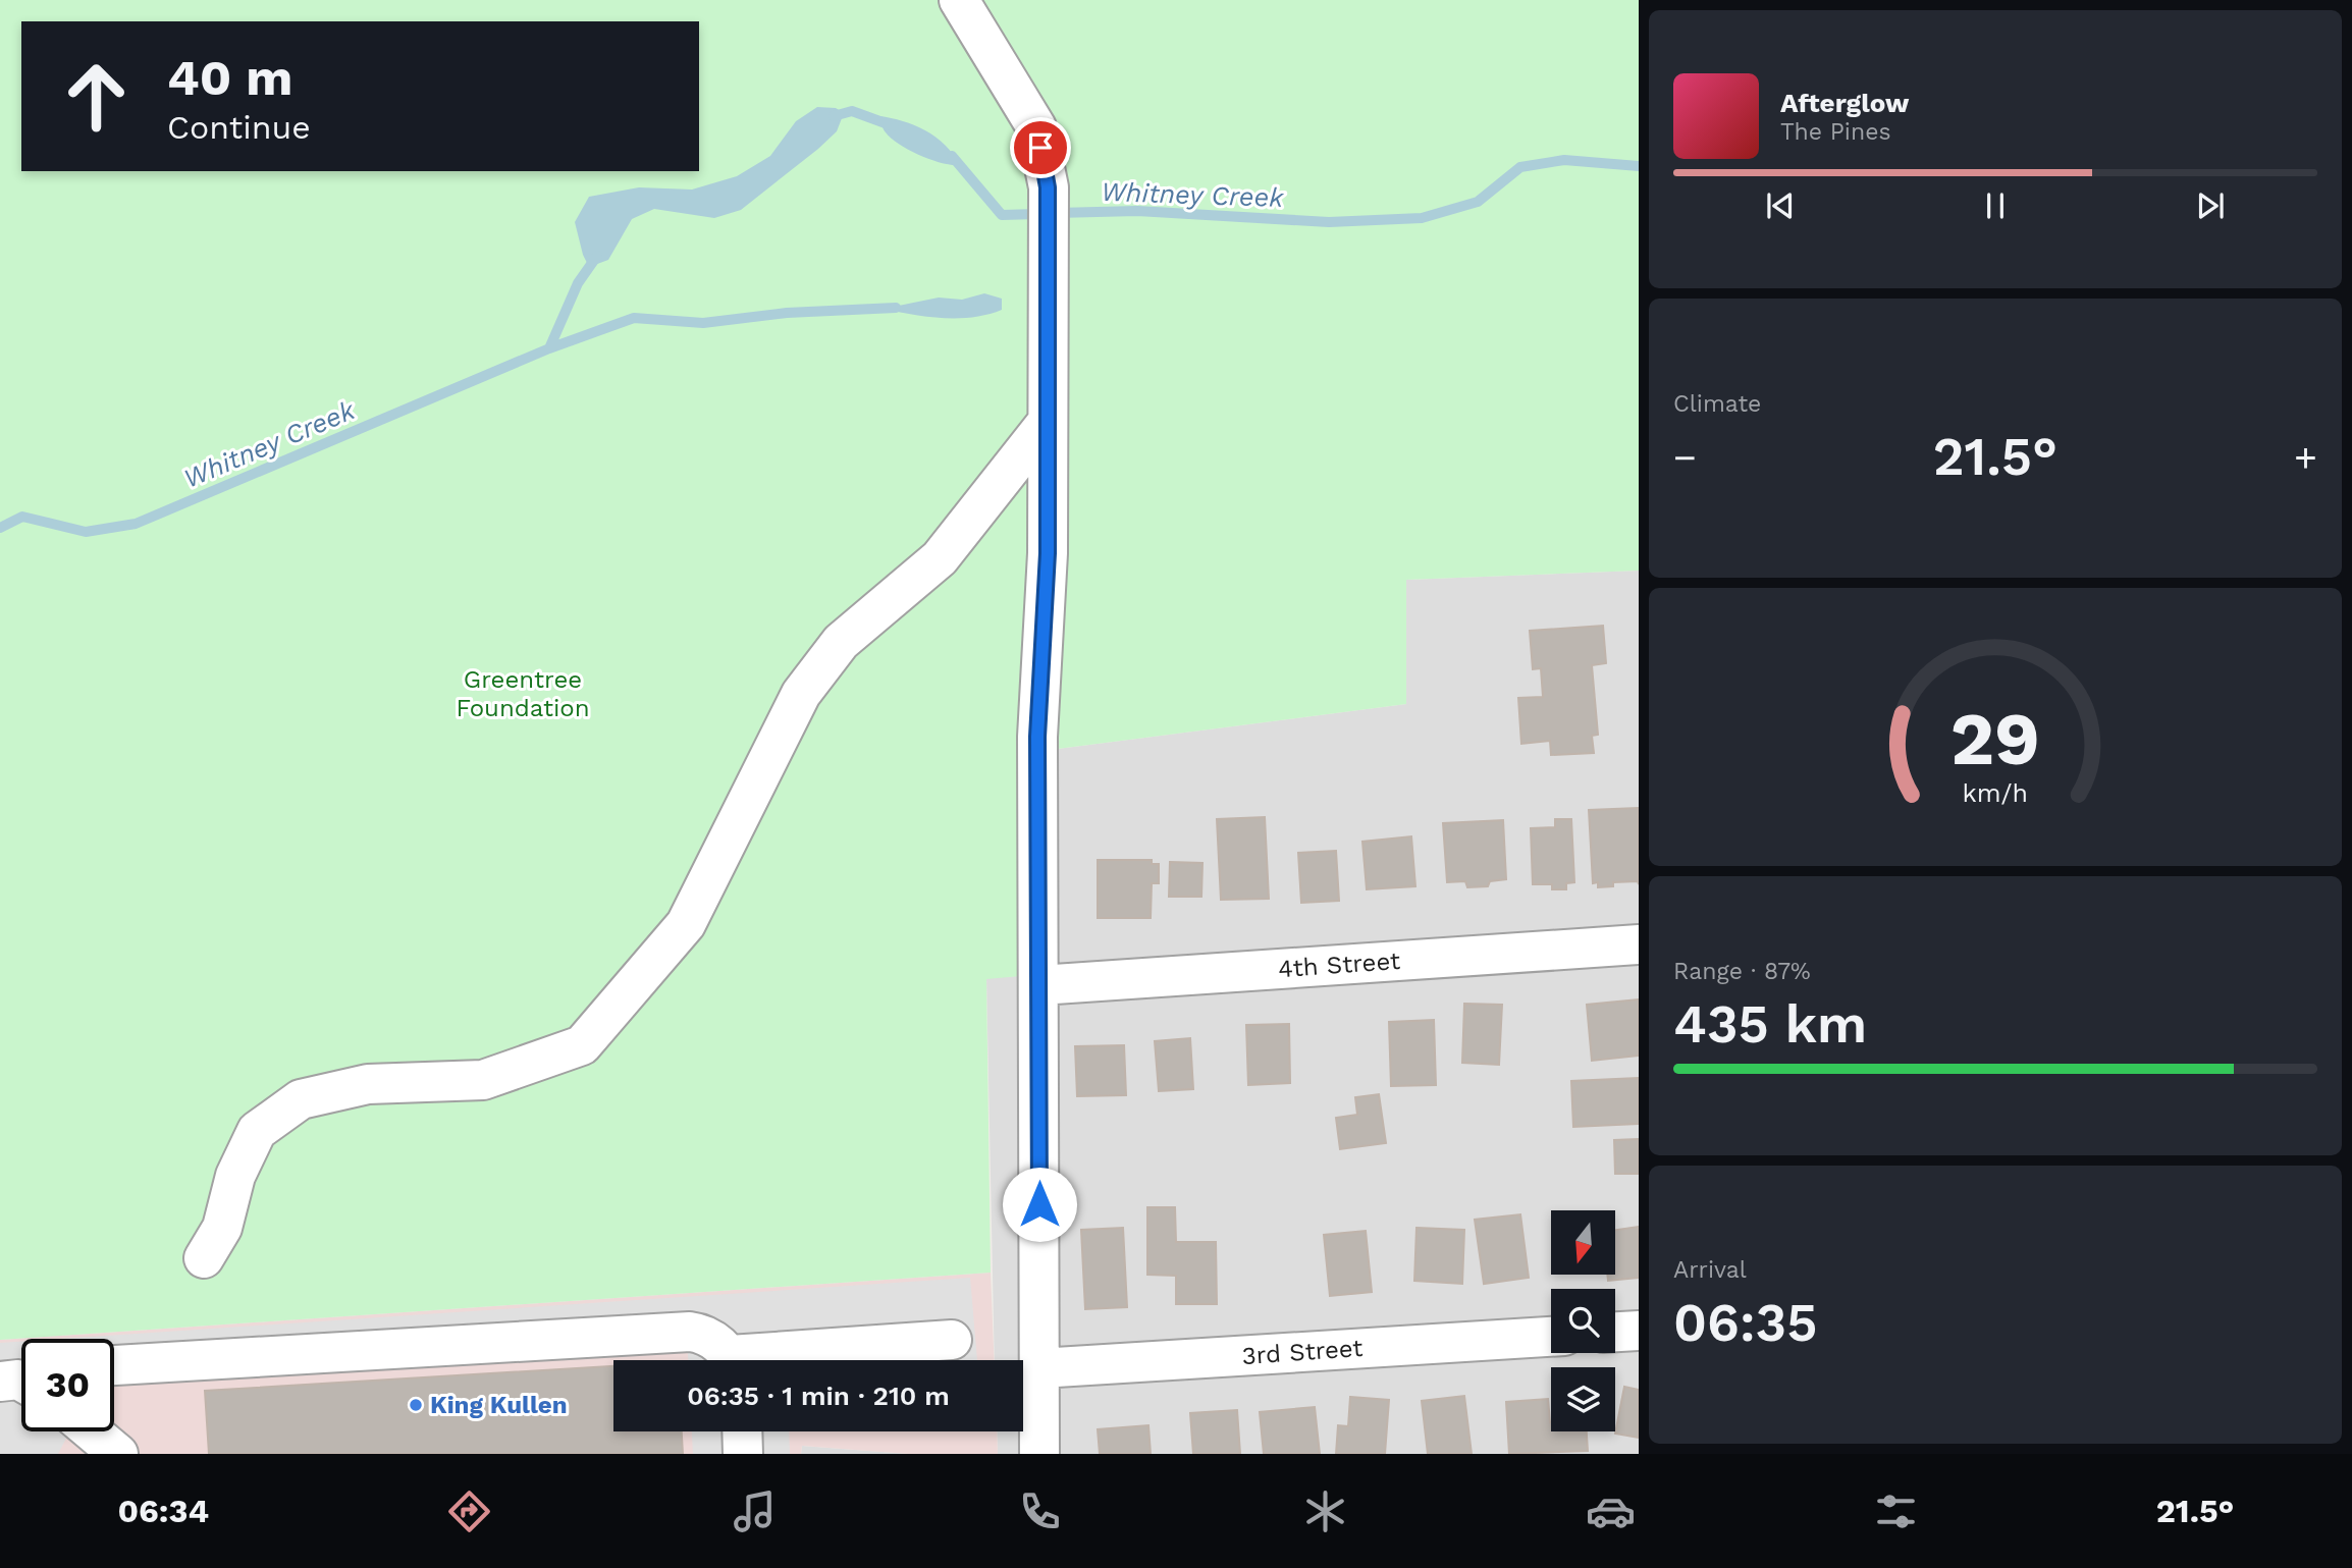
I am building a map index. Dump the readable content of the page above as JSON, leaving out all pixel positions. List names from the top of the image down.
{
  "streets": {
    "street": ["4th Street", "3rd Street"]
  },
  "water": ["Whitney Creek"],
  "parks": ["Greentree Foundation"],
  "places": ["King Kullen"],
  "north": "bottom",
  "page": {
    "turn": ["40 m", "Continue"],
    "song": ["Afterglow", "The Pines"],
    "tile": [
      "Climate",
      ["Range · 87%", "435 km"],
      ["Arrival", "06:35"]
    ],
    "heat": ["−", "21.5°", "+"],
    "limit": "30",
    "trip": "06:35 · 1 min · 210 m",
    "tabs": ["06:34", "21.5°"],
    "gauge": ["29", "km/h"]
  }
}
